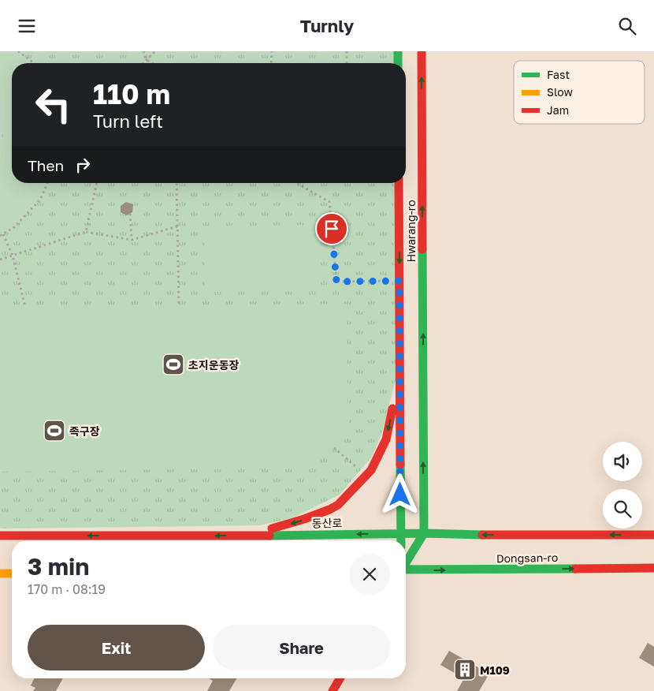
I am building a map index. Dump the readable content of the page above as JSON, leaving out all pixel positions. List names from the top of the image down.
{
  "streets": {
    "street": ["Hwarang-ro", "동산로", "Dongsan-ro"]
  },
  "crossings": [
    ["Hwarang-ro", "동산로"]
  ],
  "one_way": ["동산로", "Dongsan-ro"],
  "places": {
    "sports": ["초지운동장", "족구장"],
    "building": ["M109"]
  },
  "legend": ["Fast", "Slow", "Jam"],
  "page": {
    "header": "Turnly",
    "turn": ["110 m", "Turn left"],
    "then": "Then",
    "heading": ["3 min", "170 m · 08:19"],
    "buttons": ["Exit", "Share"]
  }
}
